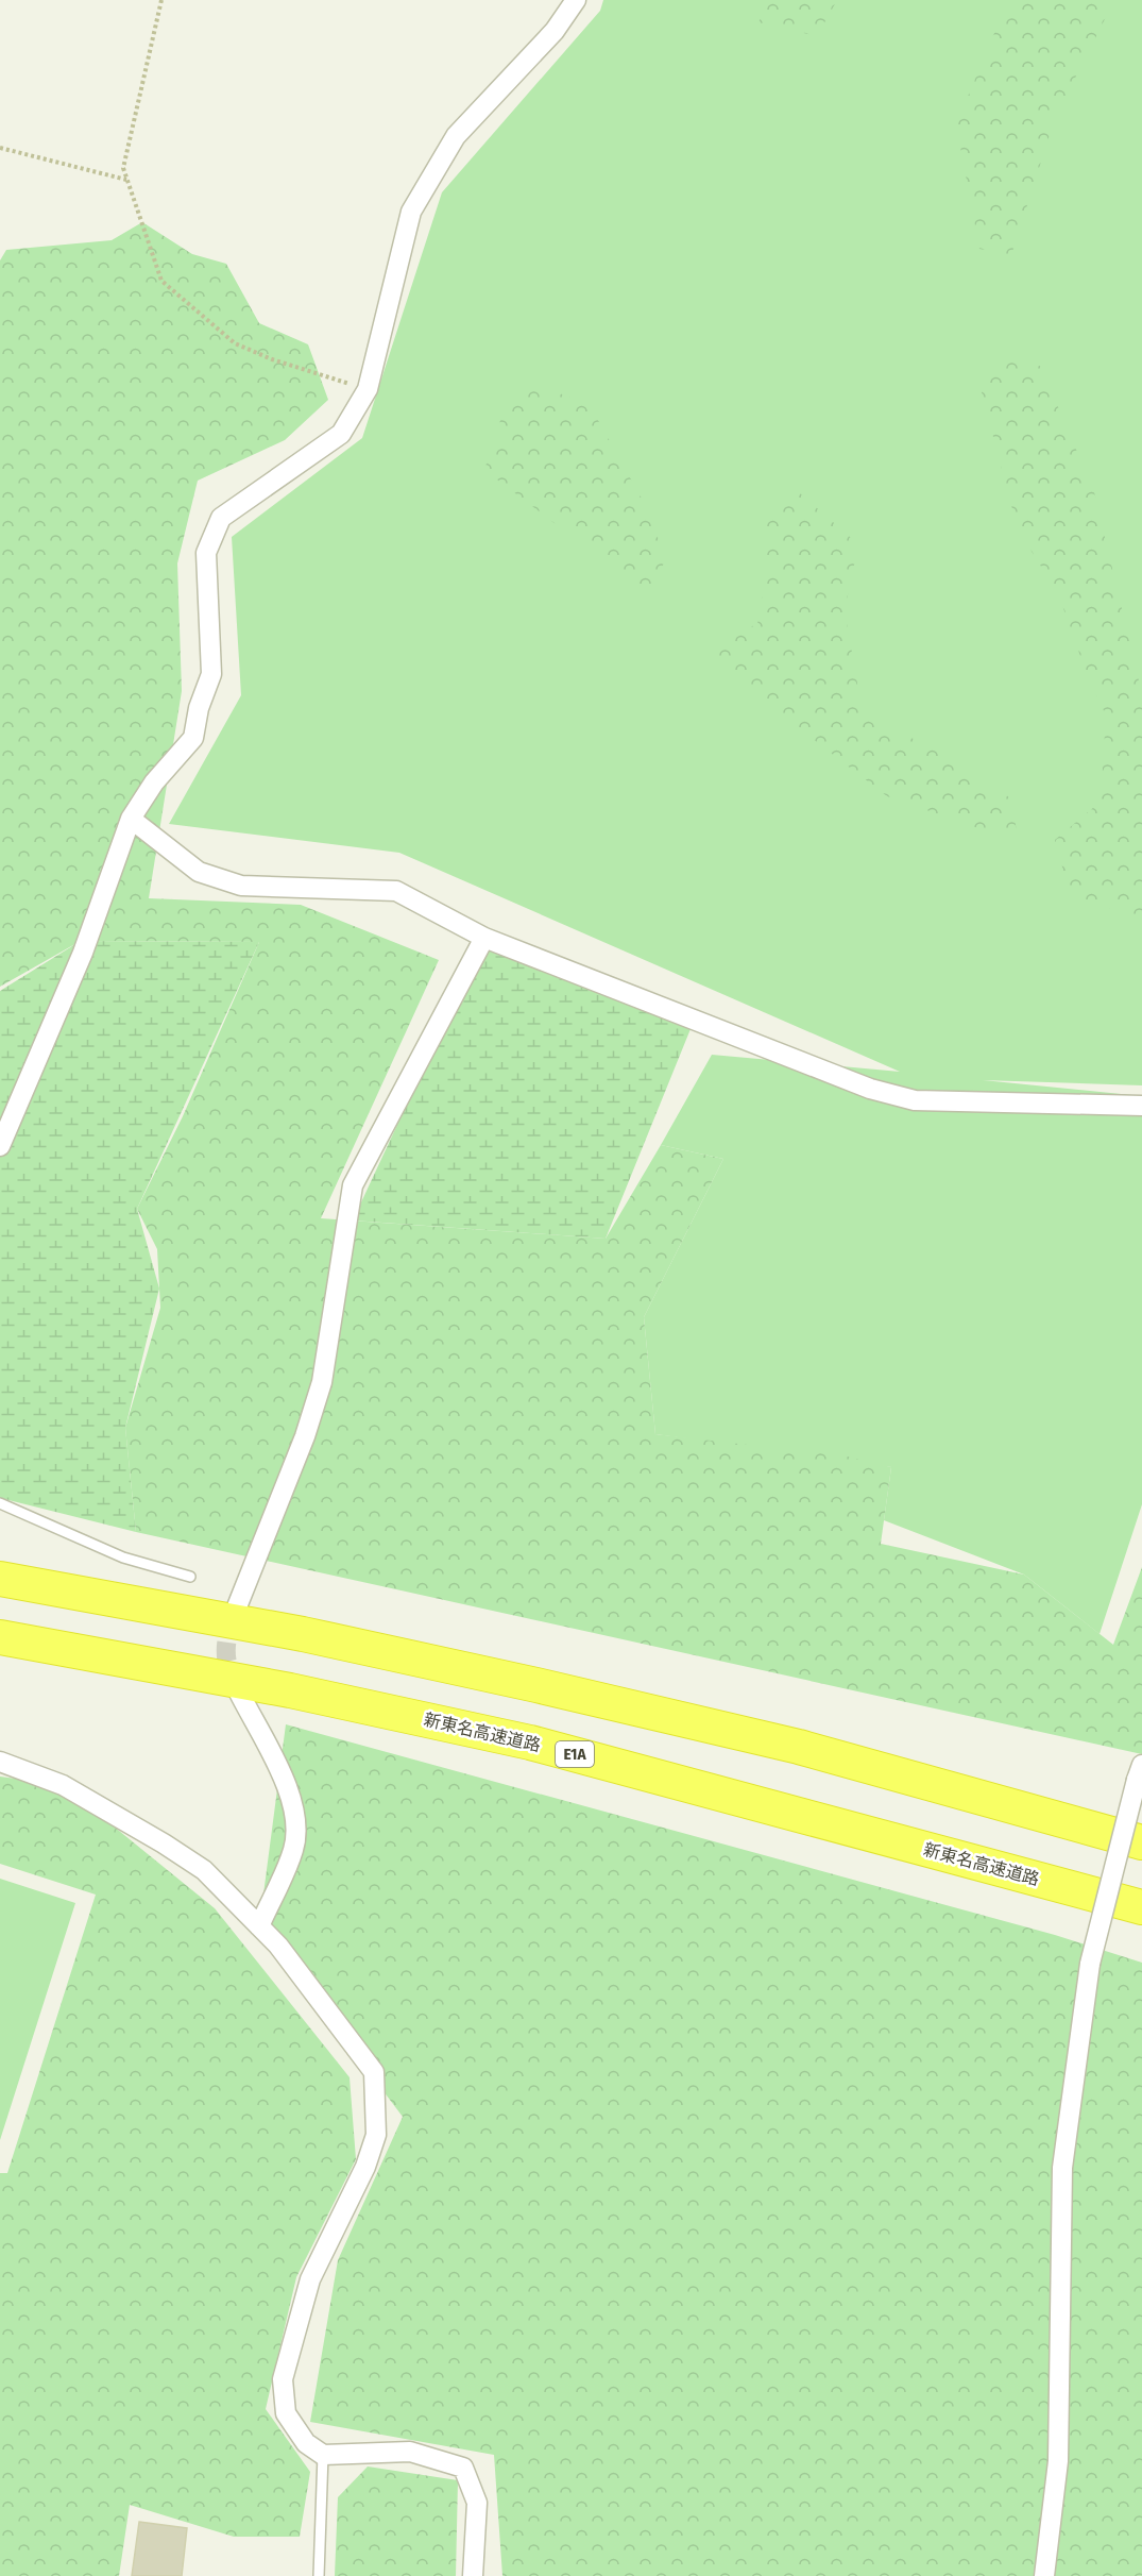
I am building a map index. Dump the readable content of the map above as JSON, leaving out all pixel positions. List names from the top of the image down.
{
  "streets": {
    "highway": ["新東名高速道路", "E1A"]
  }
}
